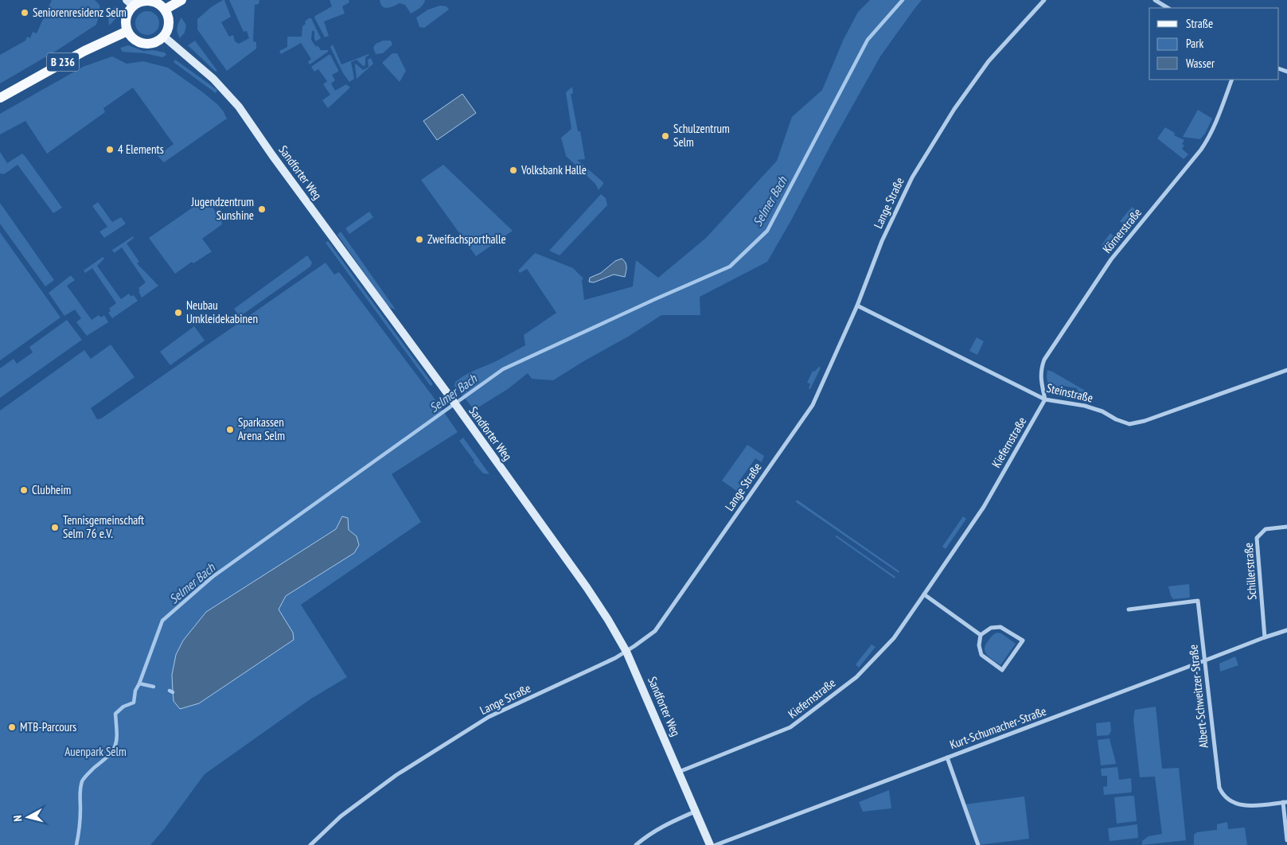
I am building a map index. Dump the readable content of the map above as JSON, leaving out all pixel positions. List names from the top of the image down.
{
  "streets": {
    "main road": ["B 236"],
    "street": [
      "Sandforter Weg",
      "Lange Straße",
      "Körnerstraße",
      "Steinstraße",
      "Kiefernstraße",
      "Schillerstraße",
      "Albert-Schweitzer-Straße",
      "Kurt-Schumacher-Straße"
    ]
  },
  "crossings": [
    ["B 236", "Sandforter Weg"],
    ["Sandforter Weg", "Lange Straße"],
    ["Sandforter Weg", "Kiefernstraße"],
    ["Lange Straße", "Steinstraße"],
    ["Körnerstraße", "Steinstraße"],
    ["Körnerstraße", "Kiefernstraße"],
    ["Steinstraße", "Kiefernstraße"],
    ["Schillerstraße", "Kurt-Schumacher-Straße"],
    ["Albert-Schweitzer-Straße", "Kurt-Schumacher-Straße"]
  ],
  "water": ["Selmer Bach"],
  "parks": ["Auenpark Selm"],
  "places": [
    "Seniorenresidenz Selm",
    "Schulzentrum Selm",
    "4 Elements",
    "Volksbank Halle",
    "Jugendzentrum Sunshine",
    "Zweifachsporthalle",
    "Neubau Umkleidekabinen",
    "Sparkassen Arena Selm",
    "Clubheim",
    "Tennisgemeinschaft Selm 76 e.V.",
    "MTB-Parcours"
  ],
  "legend": ["Straße", "Park", "Wasser"],
  "north": "left"
}
